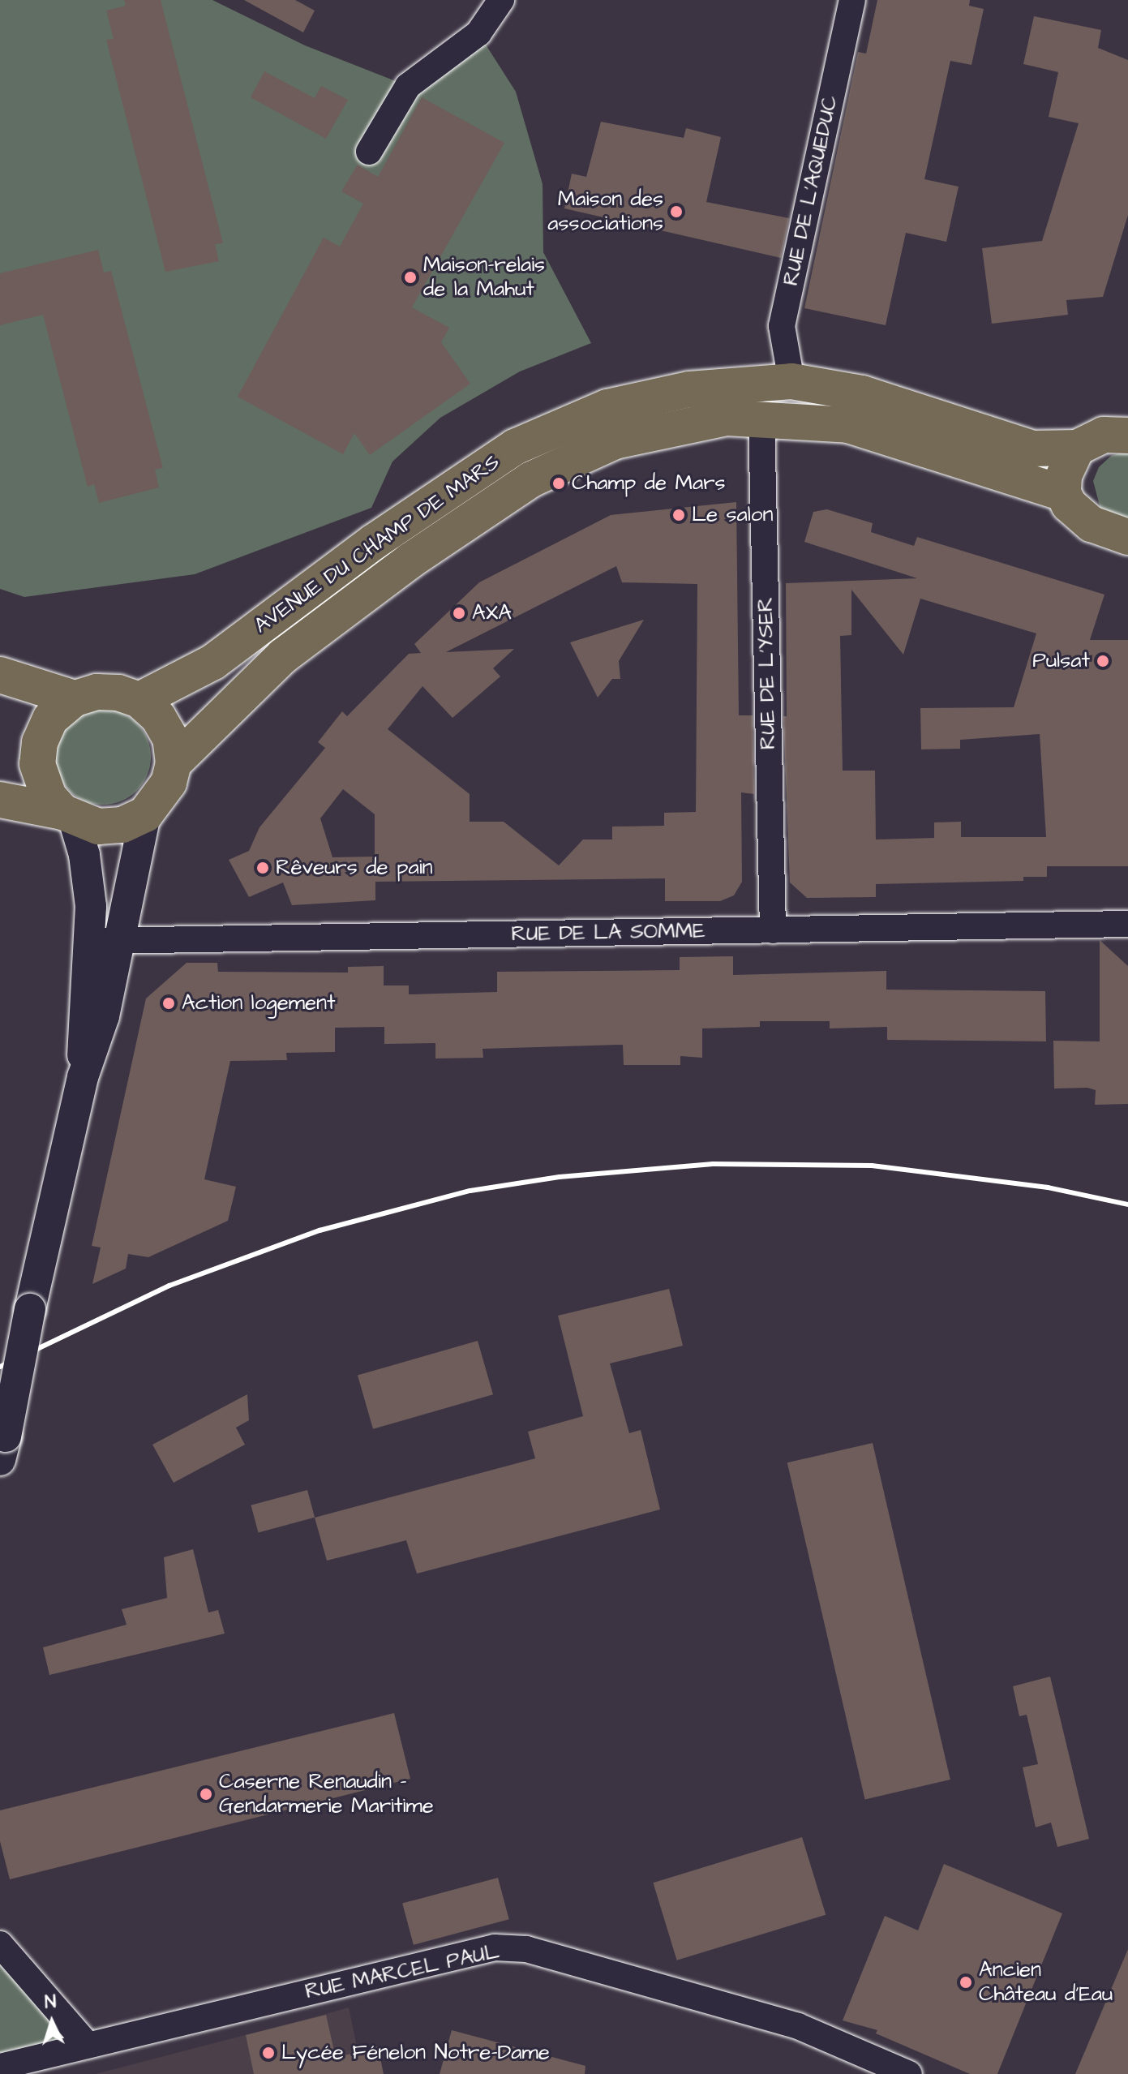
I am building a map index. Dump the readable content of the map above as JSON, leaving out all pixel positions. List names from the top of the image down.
{
  "streets": {
    "main road": ["AVENUE DU CHAMP DE MARS"],
    "street": [
      "RUE DE L'AQUEDUC",
      "RUE DE L'YSER",
      "RUE DE LA SOMME",
      "RUE MARCEL PAUL"
    ]
  },
  "crossings": [
    ["RUE DE L'AQUEDUC", "AVENUE DU CHAMP DE MARS"],
    ["AVENUE DU CHAMP DE MARS", "RUE DE L'YSER"],
    ["RUE DE L'YSER", "RUE DE LA SOMME"]
  ],
  "places": [
    "Maison des associations",
    "Maison-relais de la Mahut",
    "Champ de Mars",
    "Le salon",
    "AXA",
    "Pulsat",
    "Rêveurs de pain",
    "Action logement",
    "Caserne Renaudin - Gendarmerie Maritime",
    "Ancien Château d'Eau",
    "Lycée Fénelon Notre-Dame"
  ],
  "north": "top"
}
